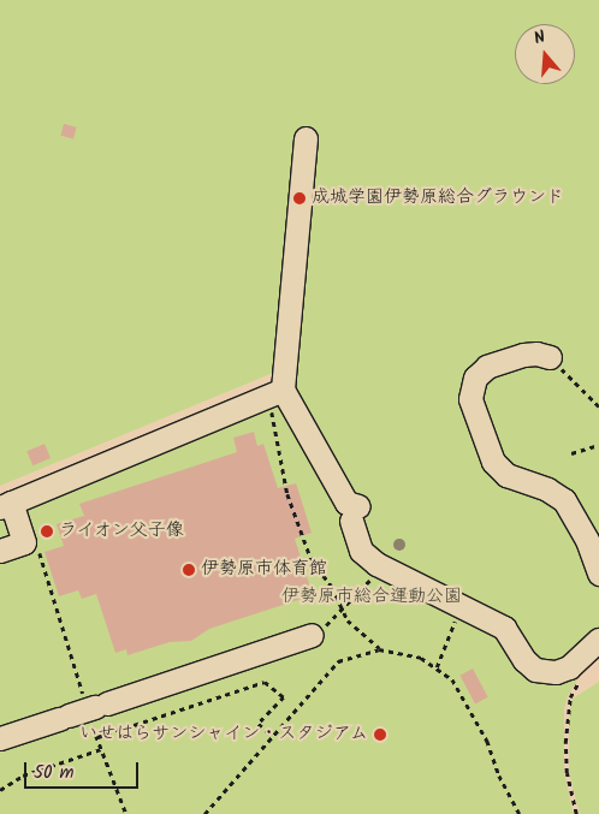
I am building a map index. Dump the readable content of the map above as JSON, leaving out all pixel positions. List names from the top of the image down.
{
  "parks": ["伊勢原市総合運動公園"],
  "places": [
    "成城学園伊勢原総合グラウンド",
    "ライオン父子像",
    "伊勢原市体育館",
    "いせはらサンシャイン・スタジアム"
  ],
  "scale_bar": "50 m",
  "north": "top"
}
